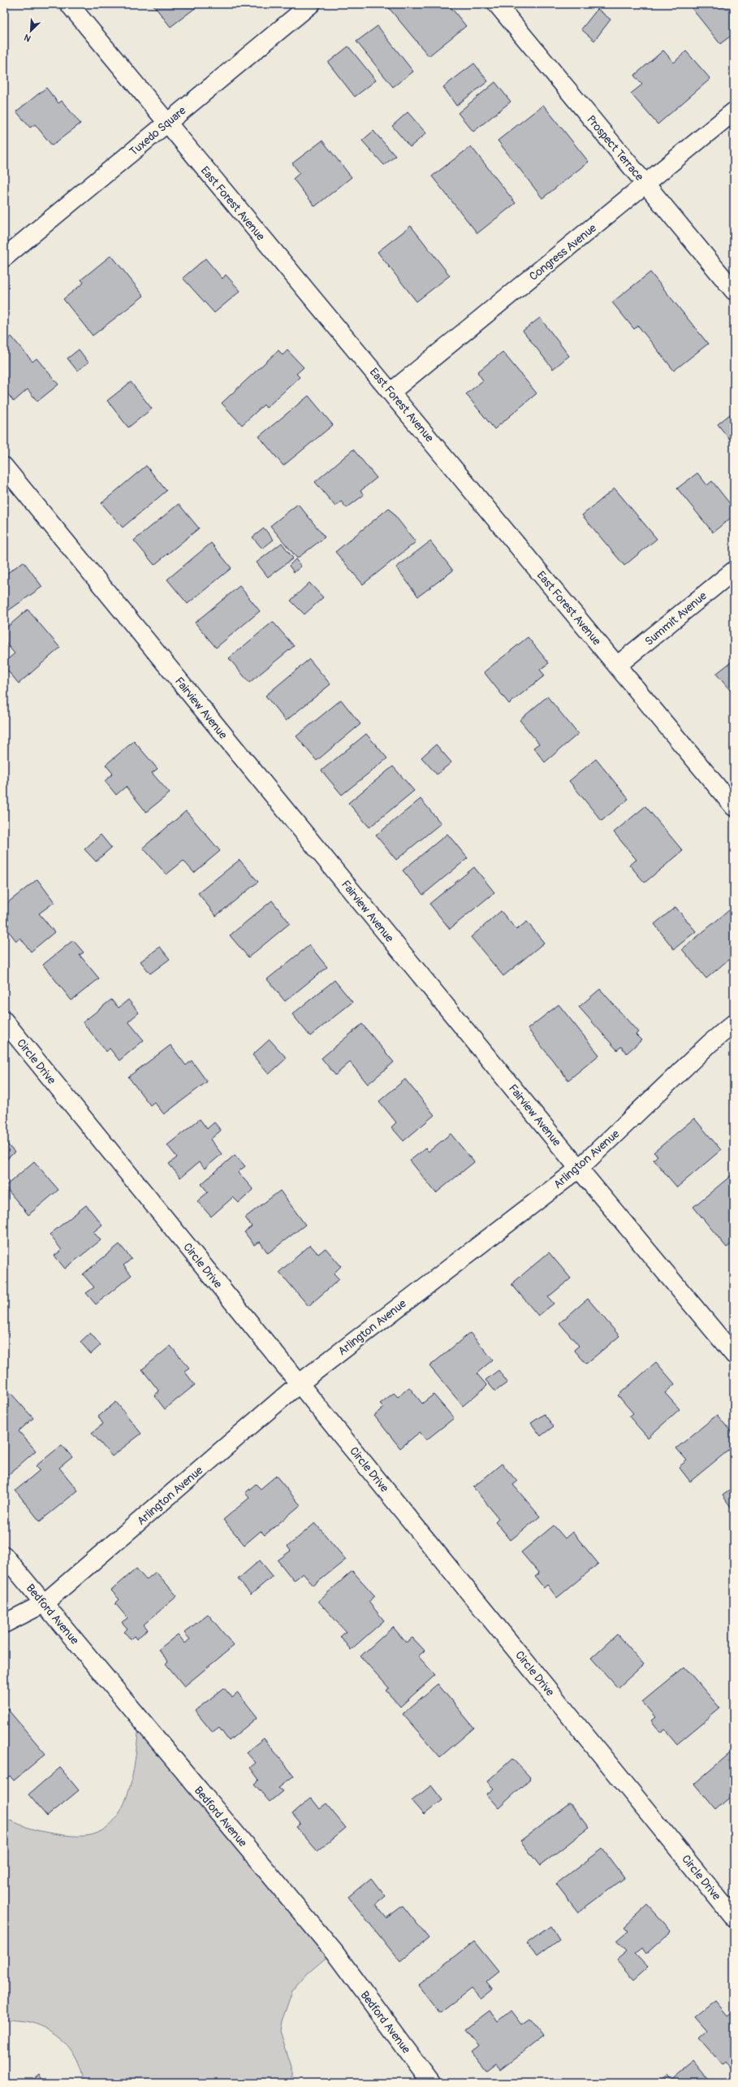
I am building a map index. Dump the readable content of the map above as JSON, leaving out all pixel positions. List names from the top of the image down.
{
  "streets": {
    "street": [
      "Tuxedo Square",
      "Prospect Terrace",
      "East Forest Avenue",
      "Congress Avenue",
      "Summit Avenue",
      "Fairview Avenue",
      "Circle Drive",
      "Arlington Avenue",
      "Bedford Avenue"
    ]
  },
  "crossings": [
    ["Tuxedo Square", "East Forest Avenue"],
    ["Prospect Terrace", "Congress Avenue"],
    ["East Forest Avenue", "Congress Avenue"],
    ["East Forest Avenue", "Summit Avenue"],
    ["Fairview Avenue", "Arlington Avenue"],
    ["Circle Drive", "Arlington Avenue"],
    ["Arlington Avenue", "Bedford Avenue"]
  ],
  "north": "bottom left"
}
